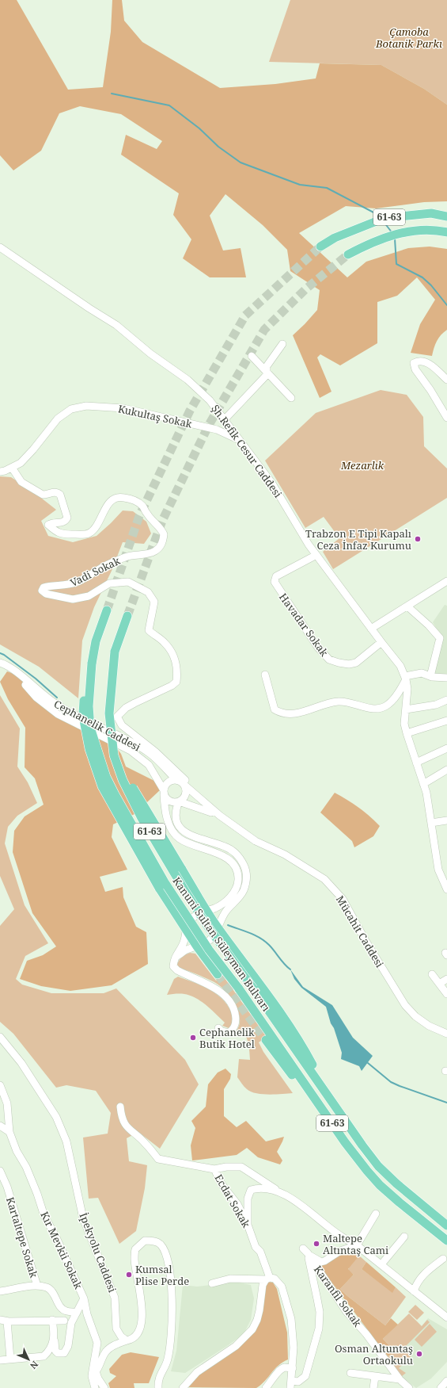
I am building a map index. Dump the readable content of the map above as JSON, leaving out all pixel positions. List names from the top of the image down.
{
  "streets": {
    "main road": ["61-63", "Kanuni Sultan Süleyman Bulvarı"],
    "street": [
      "Kukultaş Sokak",
      "Şh.Refik Cesur Caddesi",
      "Vadi Sokak",
      "Havadar Sokak",
      "Cephanelik Caddesi",
      "Mücahit Caddesi",
      "Ecdat Sokak",
      "Kartaltepe Sokak",
      "Kır Mevkii Sokak",
      "İpekyolu Caddesi",
      "Karanfil Sokak"
    ]
  },
  "crossings": [
    ["61-63", "Kanuni Sultan Süleyman Bulvarı"],
    ["Kukultaş Sokak", "Şh.Refik Cesur Caddesi"],
    ["Kukultaş Sokak", "Vadi Sokak"],
    ["Şh.Refik Cesur Caddesi", "Havadar Sokak"],
    ["Vadi Sokak", "Mücahit Caddesi"],
    ["Cephanelik Caddesi", "Mücahit Caddesi"]
  ],
  "parks": ["Çamoba Botanik Parkı", "Mezarlık"],
  "places": [
    "Trabzon E Tipi Kapalı Ceza İnfaz Kurumu",
    "Cephanelik Butik Hotel",
    "Maltepe Altıntaş Cami",
    "Kumsal Plise Perde",
    "Osman Altuntaş Ortaokulu"
  ],
  "north": "bottom right"
}
